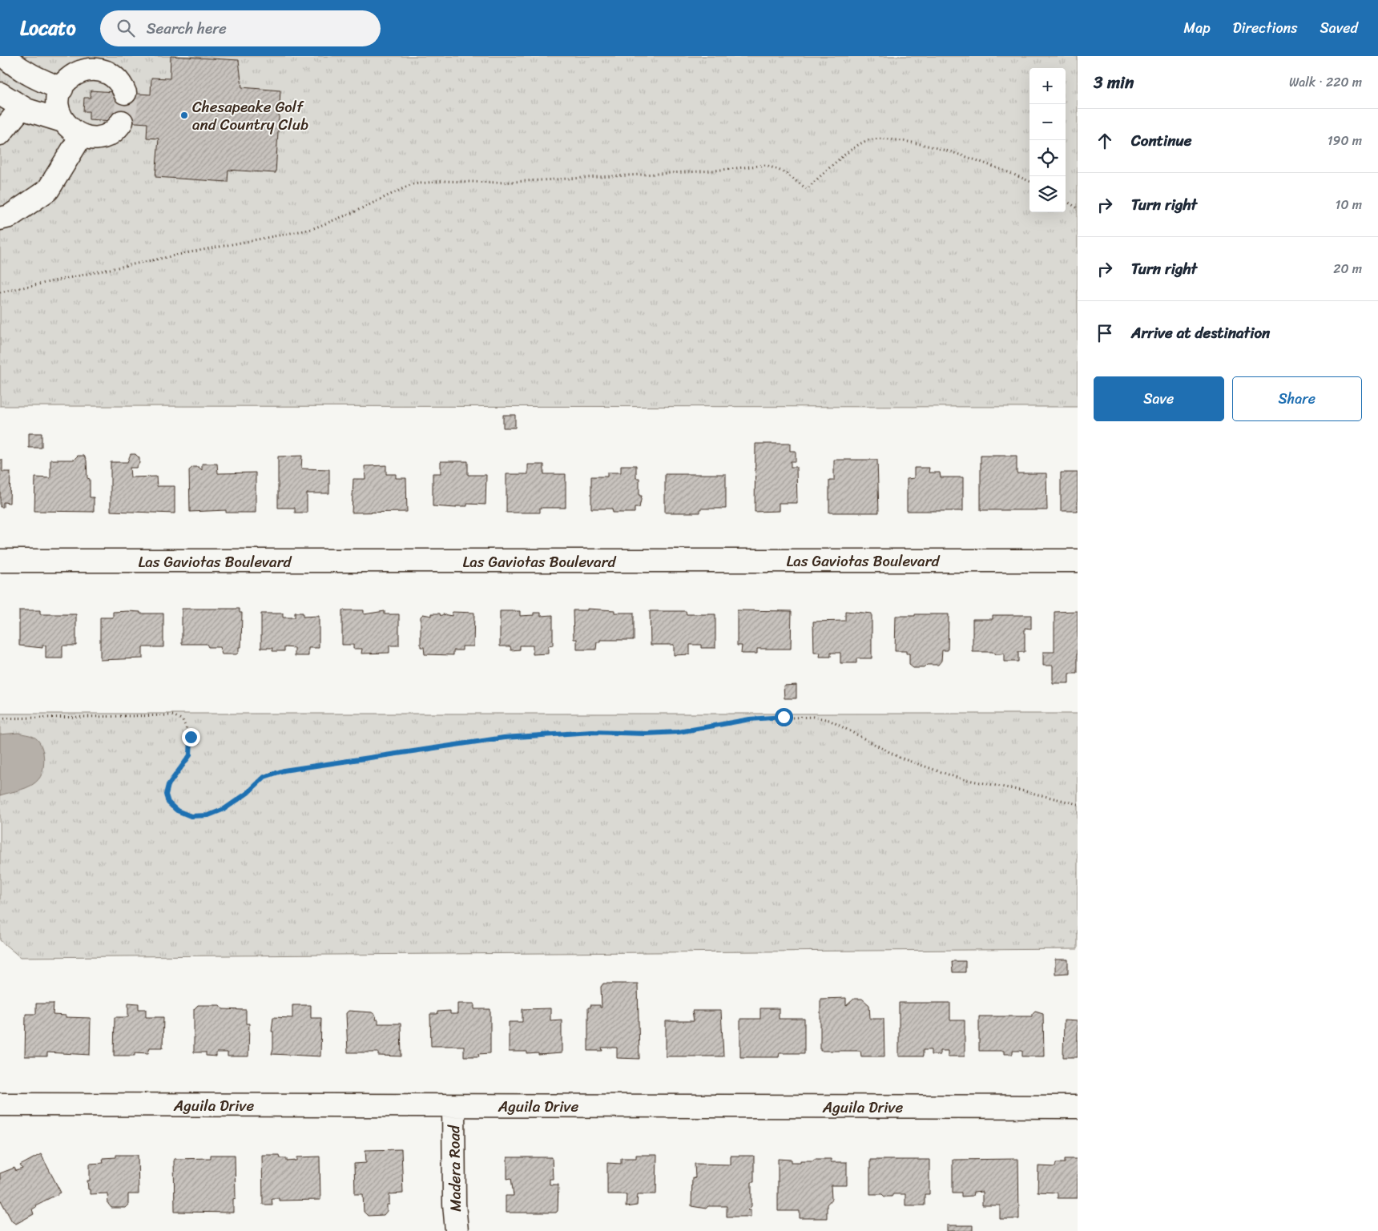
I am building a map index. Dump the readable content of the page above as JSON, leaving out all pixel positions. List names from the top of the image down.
{
  "streets": {
    "street": ["Las Gaviotas Boulevard", "Aguila Drive", "Madera Road"]
  },
  "crossings": [
    ["Aguila Drive", "Madera Road"]
  ],
  "places": ["Chesapeake Golf and Country Club"],
  "page": {
    "header": "Locato",
    "search": "Search here",
    "nav": ["Map", "Directions", "Saved"],
    "heading": ["3 min", "Walk · 220 m"],
    "map_buttons": ["+", "−"],
    "list": [
      ["Continue", "190 m"],
      ["Turn right", "10 m"],
      ["Turn right", "20 m"],
      "Arrive at destination"
    ],
    "buttons": ["Save", "Share"]
  }
}
